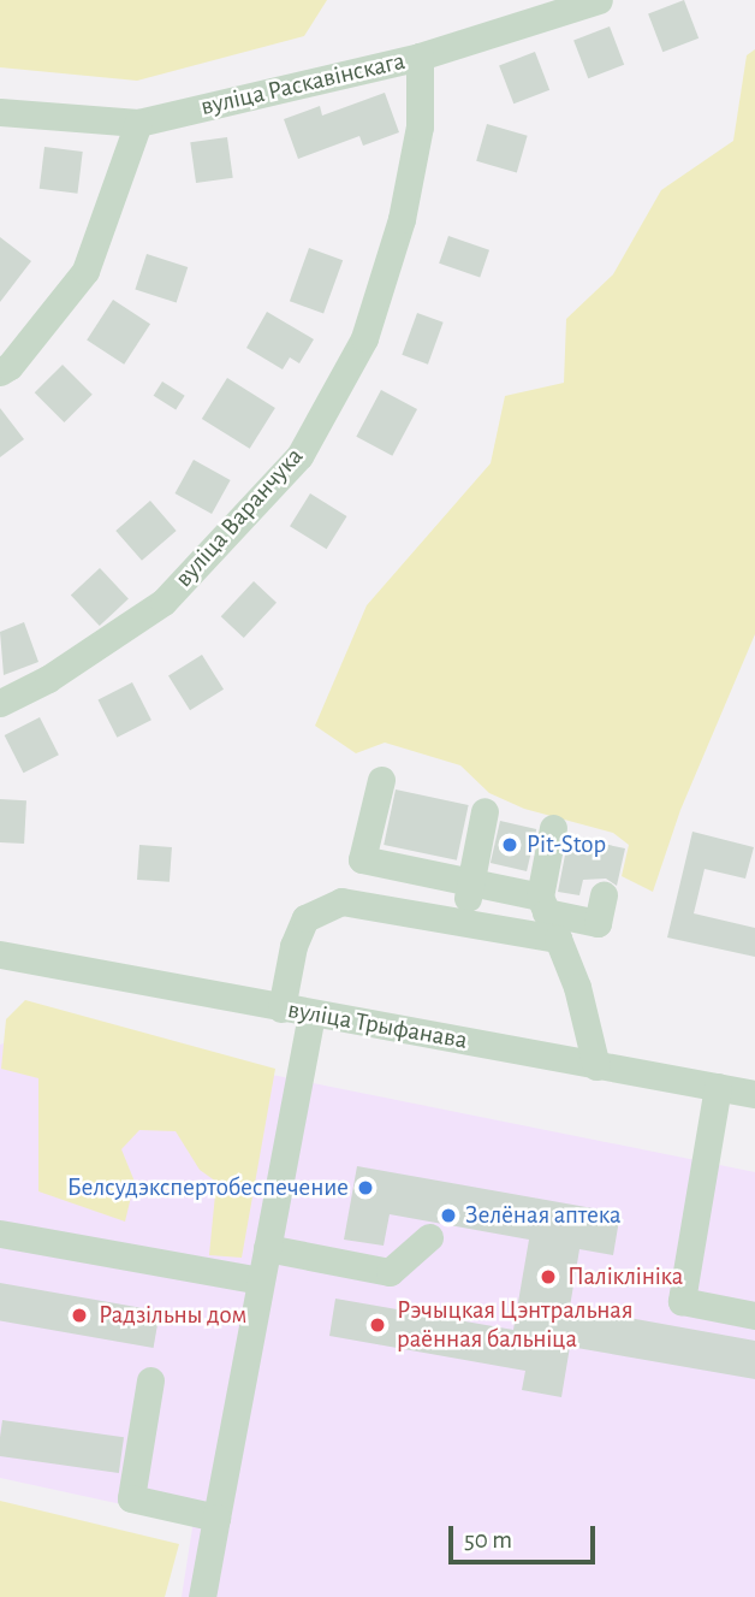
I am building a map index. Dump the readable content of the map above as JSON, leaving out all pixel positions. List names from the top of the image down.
{
  "streets": {
    "street": ["вуліца Раскавінскага", "вуліца Варанчука", "вуліца Трыфанава"]
  },
  "crossings": [
    ["вуліца Раскавінскага", "вуліца Варанчука"]
  ],
  "places": [
    "Pit-Stop",
    "Белсудэкспертобеспечение",
    "Зелёная аптека",
    "Паліклініка",
    "Радзільны дом",
    "Рэчыцкая Цэнтральная раённая бальніца"
  ],
  "scale_bar": "50 m"
}
